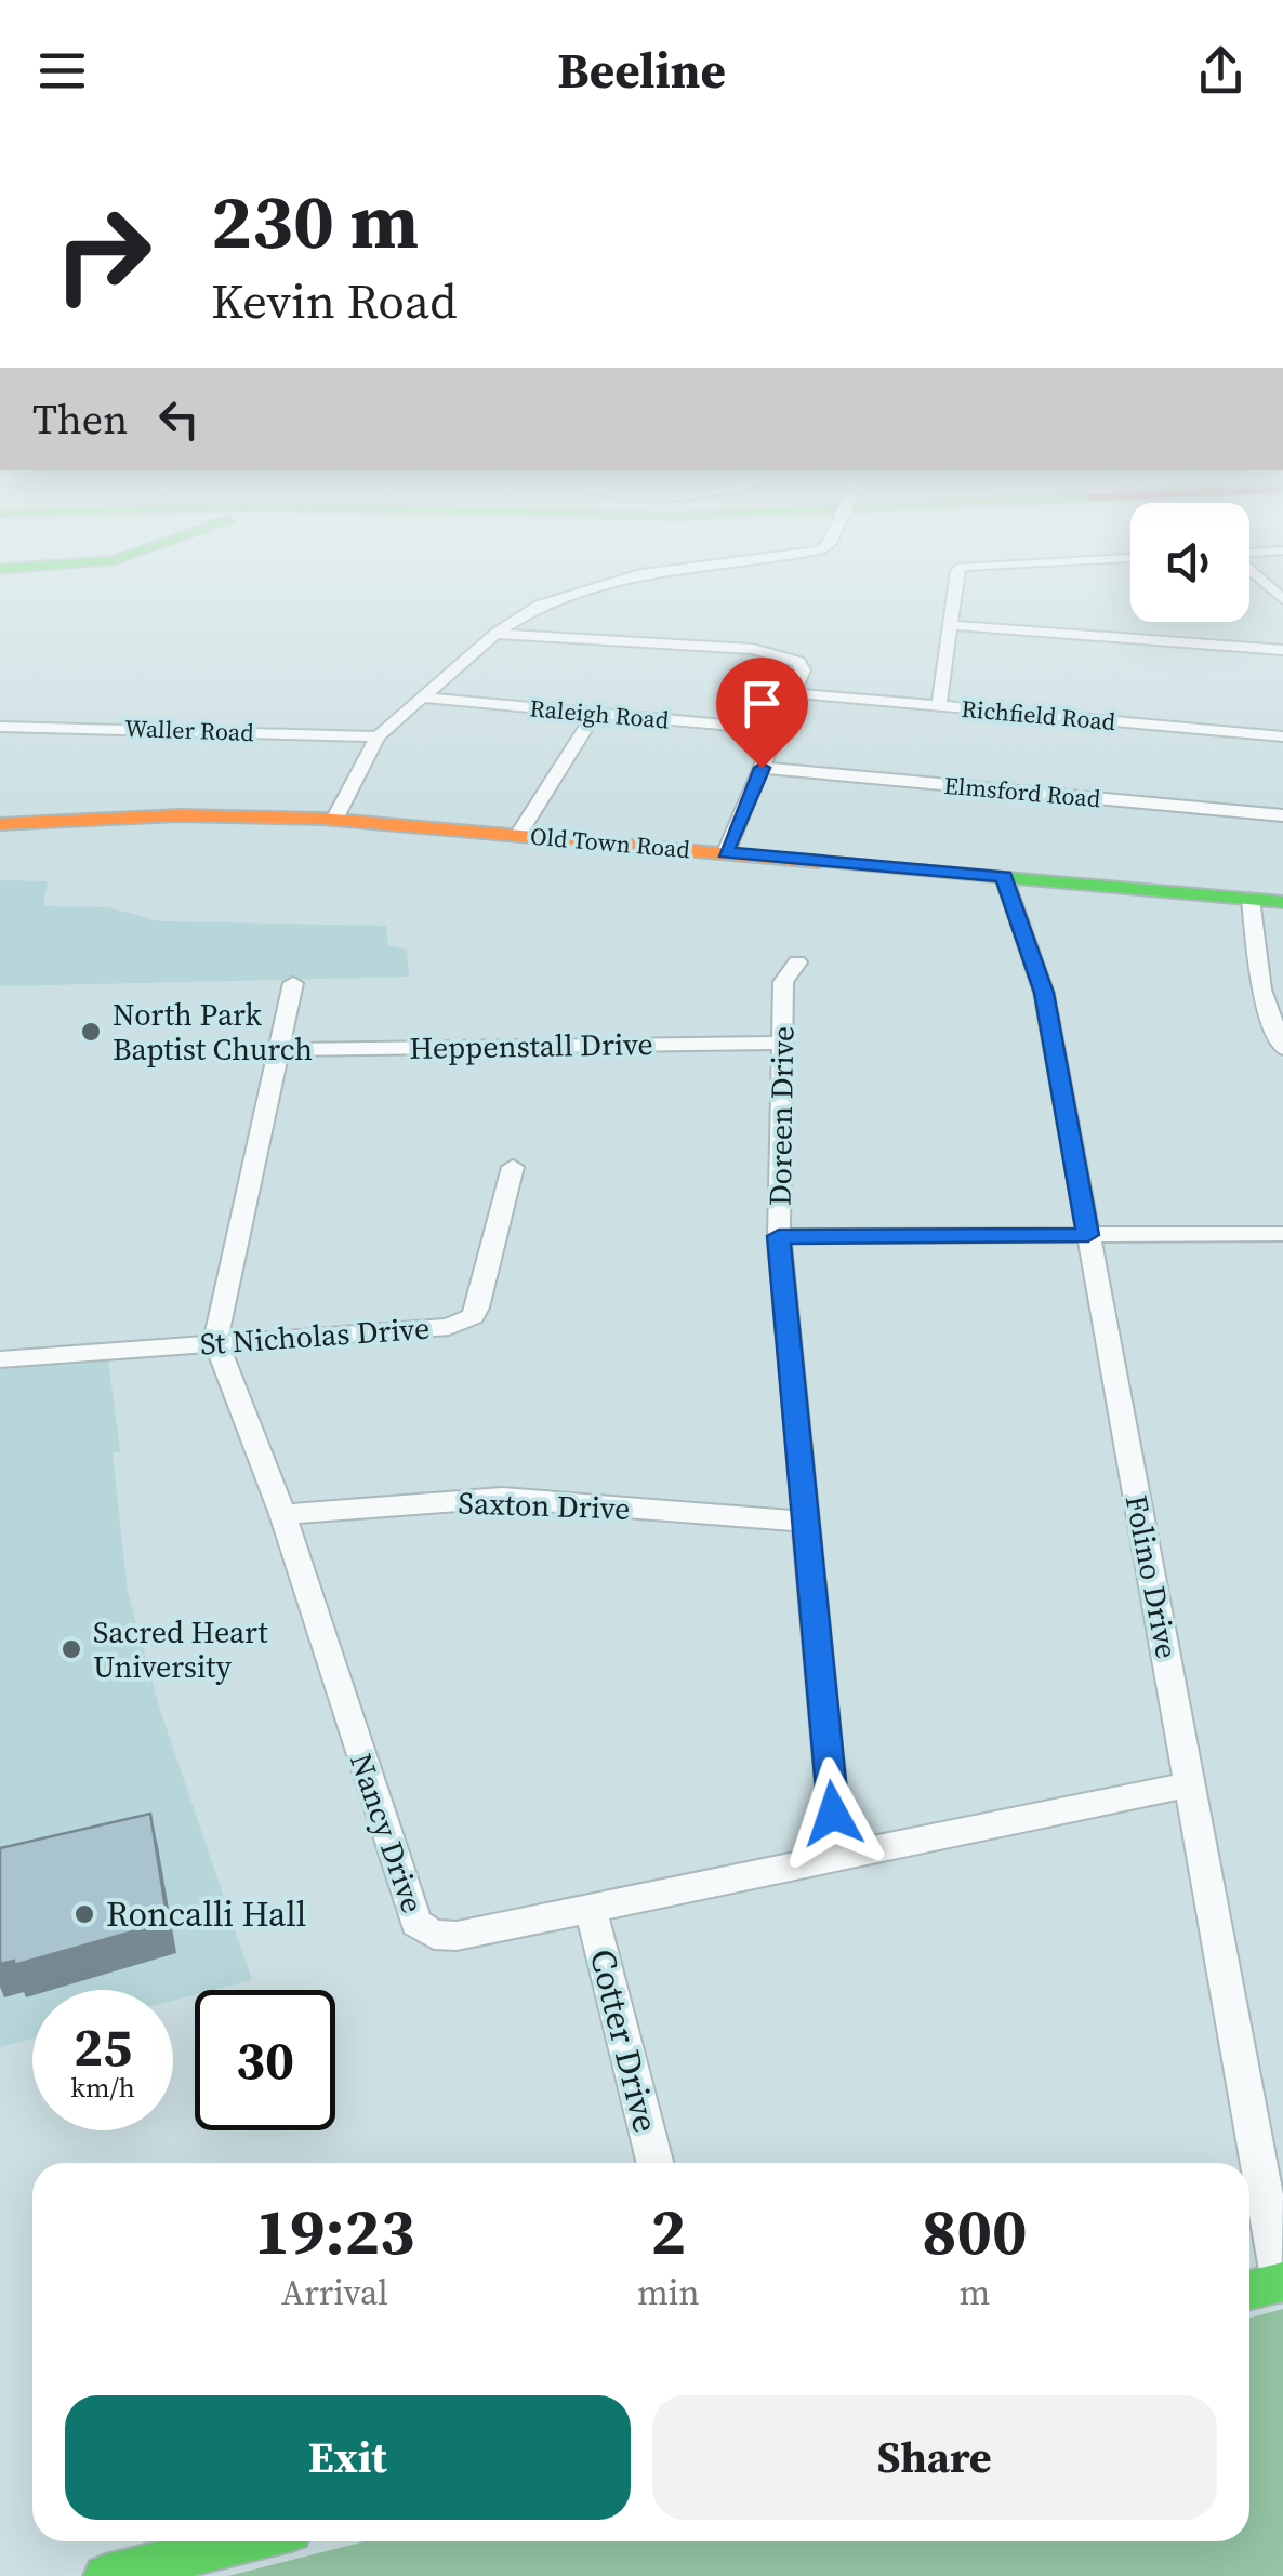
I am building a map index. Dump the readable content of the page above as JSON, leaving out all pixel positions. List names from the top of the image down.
{
  "streets": {
    "main road": ["Old Town Road"],
    "street": [
      "Raleigh Road",
      "Richfield Road",
      "Waller Road",
      "Elmsford Road",
      "Heppenstall Drive",
      "Doreen Drive",
      "St Nicholas Drive",
      "Saxton Drive",
      "Folino Drive",
      "Nancy Drive",
      "Cotter Drive"
    ]
  },
  "crossings": [
    ["Old Town Road", "Folino Drive"],
    ["Heppenstall Drive", "Doreen Drive"],
    ["Doreen Drive", "Saxton Drive"],
    ["Doreen Drive", "Nancy Drive"],
    ["St Nicholas Drive", "Nancy Drive"],
    ["Saxton Drive", "Nancy Drive"],
    ["Folino Drive", "Nancy Drive"],
    ["Nancy Drive", "Cotter Drive"]
  ],
  "places": ["North Park Baptist Church", "Sacred Heart University", "Roncalli Hall"],
  "page": {
    "header": "Beeline",
    "turn": ["230 m", "Kevin Road"],
    "then": "Then",
    "speed": "25 km/h",
    "limit": "30",
    "eta": [
      "19:23",
      "Arrival",
      "2",
      "min",
      "800",
      "m"
    ],
    "buttons": ["Exit", "Share"]
  }
}
